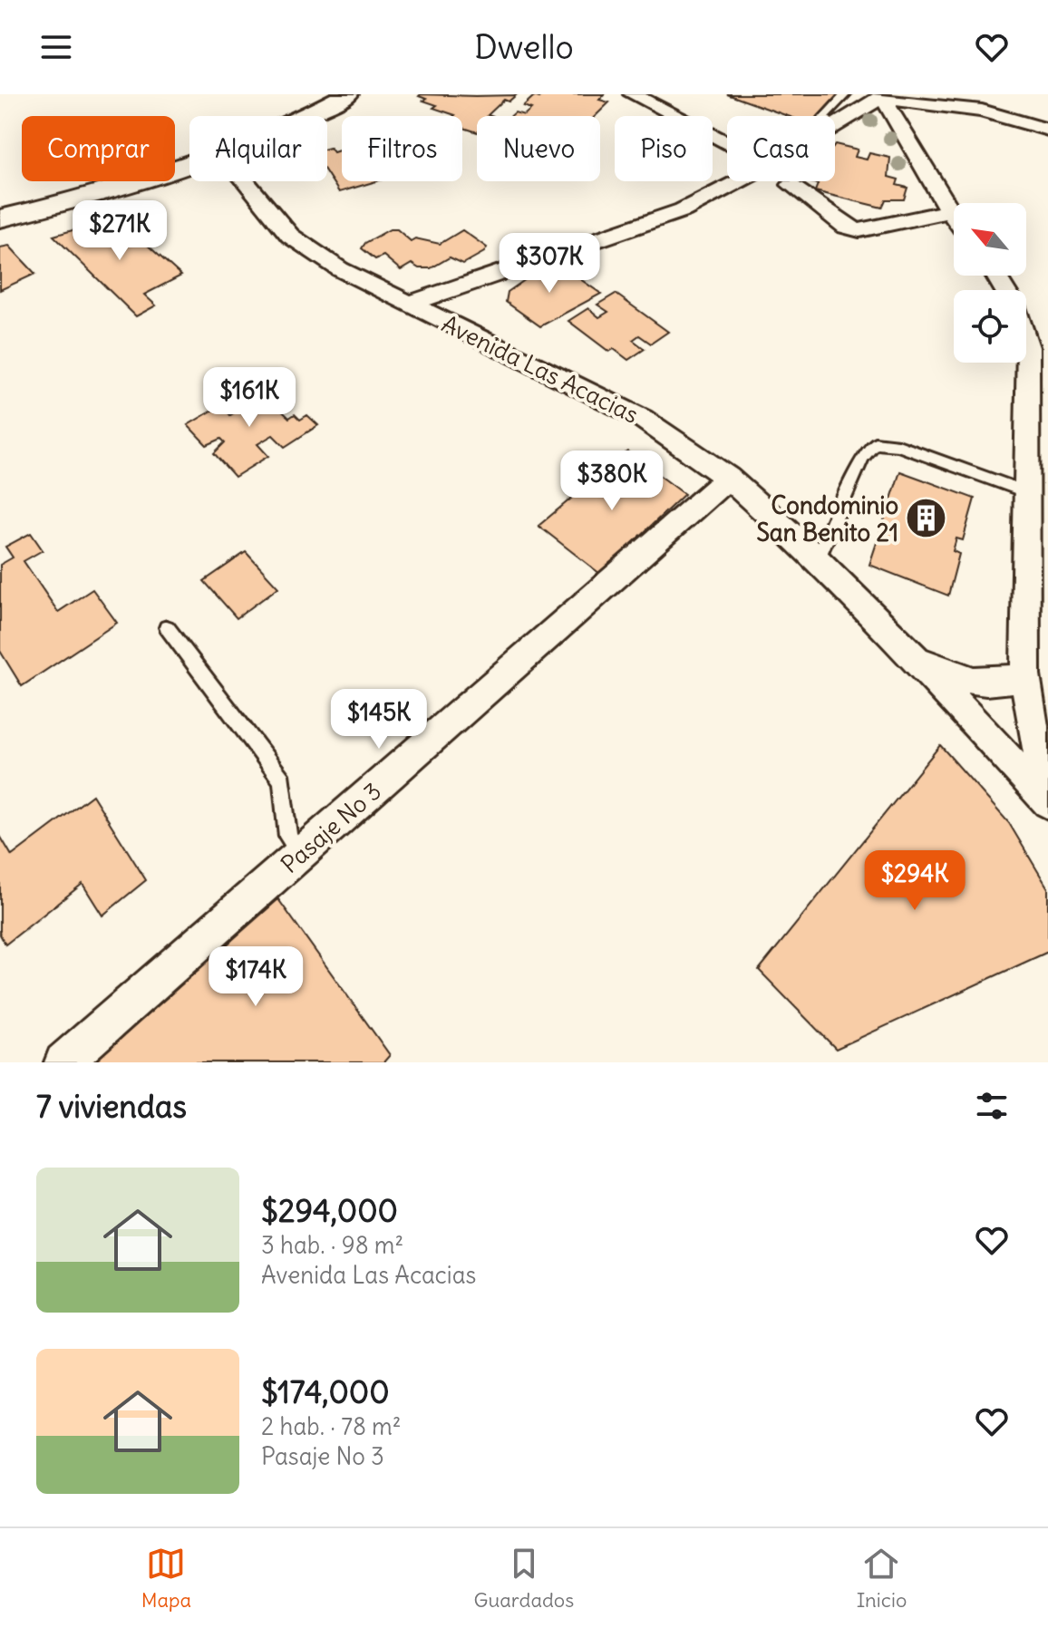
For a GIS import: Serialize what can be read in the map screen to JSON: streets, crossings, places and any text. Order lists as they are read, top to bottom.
{
  "streets": {
    "street": ["Avenida Las Acacias", "Pasaje No 3"]
  },
  "crossings": [
    ["Avenida Las Acacias", "Pasaje No 3"]
  ],
  "places": {
    "building": ["Condominio San Benito 21"]
  },
  "north": "top left",
  "page": {
    "header": "Dwello",
    "chip": [
      "Comprar",
      "Alquilar",
      "Filtros",
      "Nuevo",
      "Piso",
      "Casa"
    ],
    "price": [
      "$271K",
      "$307K",
      "$161K",
      "$380K",
      "$145K",
      "$294K",
      "$174K"
    ],
    "heading": "7 viviendas",
    "list": [
      {
        "name": "$294,000",
        "note": "3 hab. · 98 m² · Avenida Las Acacias"
      },
      {
        "name": "$174,000",
        "note": "2 hab. · 78 m² · Pasaje No 3"
      }
    ],
    "tabs": ["Mapa", "Guardados", "Inicio"]
  }
}
